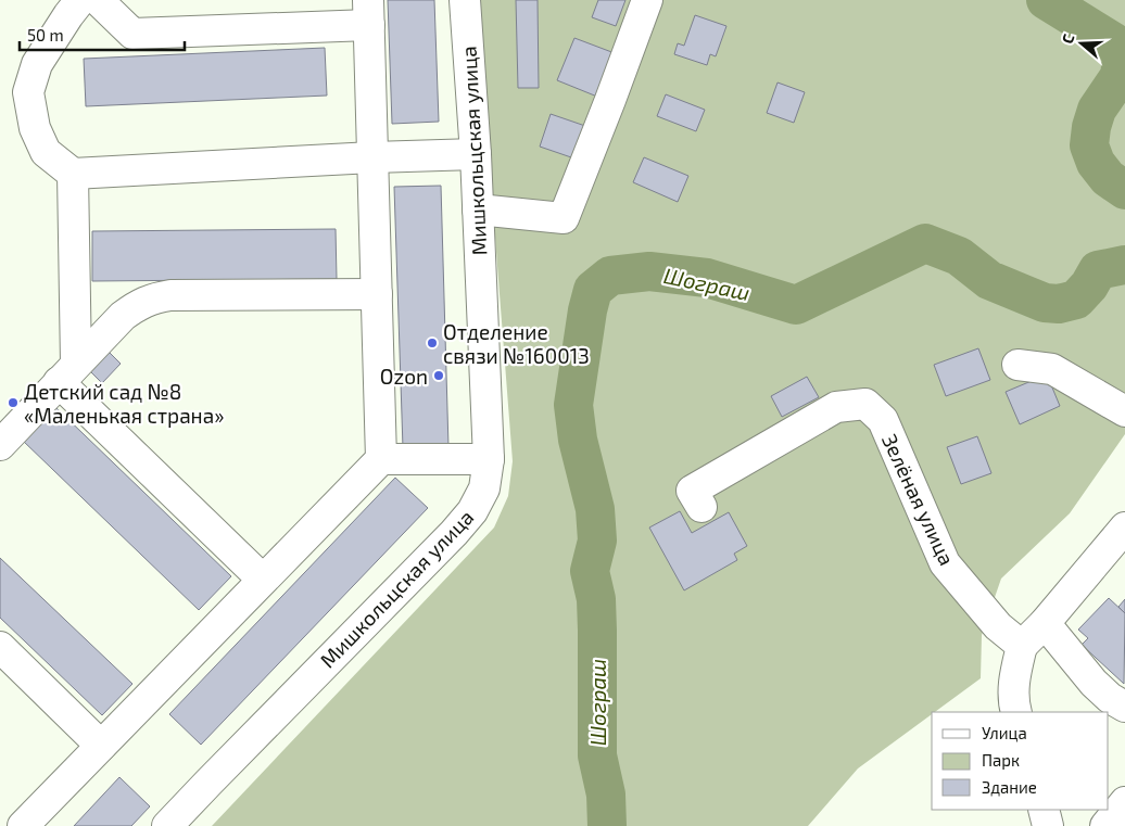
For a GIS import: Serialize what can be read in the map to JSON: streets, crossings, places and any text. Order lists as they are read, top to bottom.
{
  "streets": {
    "street": ["Мишкольцская улица", "Зелёная улица"]
  },
  "water": ["Шограш"],
  "places": ["Отделение связи №160013", "Ozon", "Детский сад №8 «Маленькая страна»"],
  "legend": ["Улица", "Парк", "Здание"],
  "scale_bar": "50 m",
  "north": "left"
}
